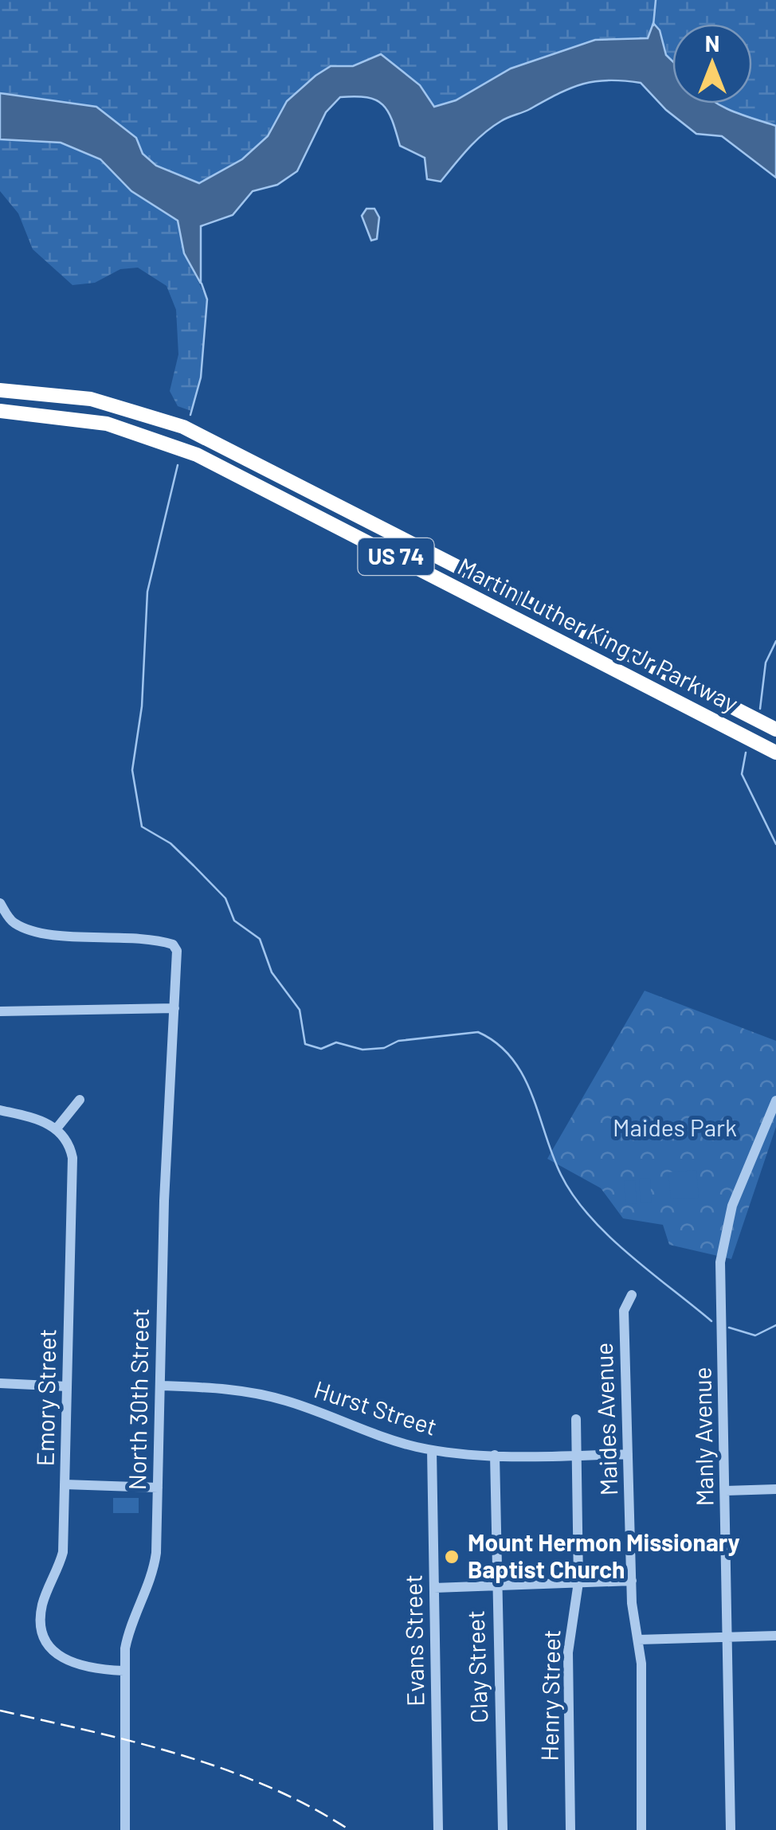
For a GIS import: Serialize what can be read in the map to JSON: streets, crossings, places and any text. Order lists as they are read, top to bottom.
{
  "streets": {
    "highway": ["US 74", "Martin Luther King Jr Parkway"],
    "street": [
      "Emory Street",
      "North 30th Street",
      "Hurst Street",
      "Maides Avenue",
      "Manly Avenue",
      "Evans Street",
      "Clay Street",
      "Henry Street"
    ]
  },
  "crossings": [
    ["Emory Street", "North 30th Street"],
    ["North 30th Street", "Hurst Street"],
    ["Hurst Street", "Maides Avenue"],
    ["Hurst Street", "Evans Street"],
    ["Hurst Street", "Clay Street"],
    ["Hurst Street", "Henry Street"]
  ],
  "parks": ["Maides Park"],
  "places": ["Mount Hermon Missionary Baptist Church"],
  "north": "top"
}
